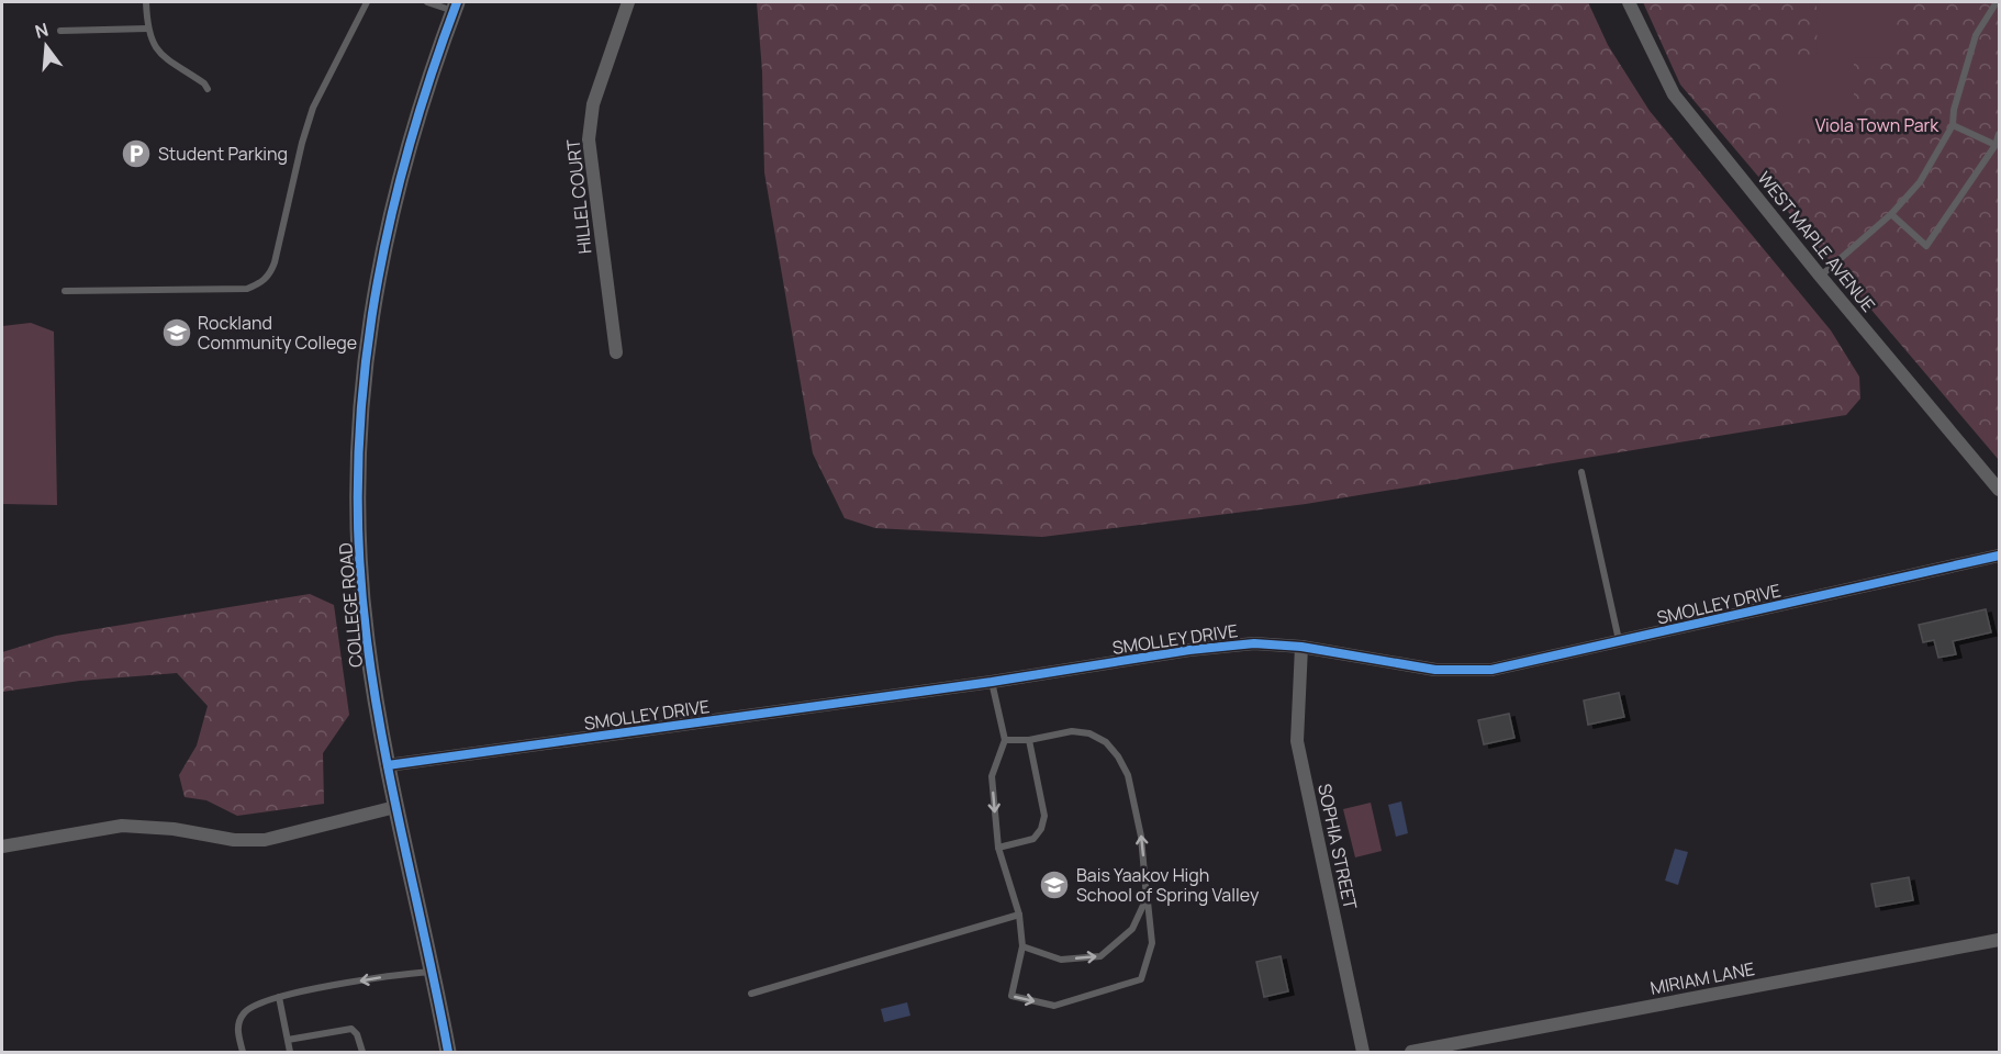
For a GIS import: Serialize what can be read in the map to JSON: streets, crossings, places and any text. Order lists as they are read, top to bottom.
{
  "streets": {
    "street": [
      "HILLEL COURT",
      "WEST MAPLE AVENUE",
      "SMOLLEY DRIVE",
      "COLLEGE ROAD",
      "SOPHIA STREET",
      "MIRIAM LANE"
    ]
  },
  "crossings": [
    ["SMOLLEY DRIVE", "COLLEGE ROAD"],
    ["SMOLLEY DRIVE", "SOPHIA STREET"]
  ],
  "parks": ["Viola Town Park"],
  "places": {
    "parking": ["Student Parking"],
    "school or university": ["Rockland Community College", "Bais Yaakov High School of Spring Valley"]
  },
  "north": "top"
}
